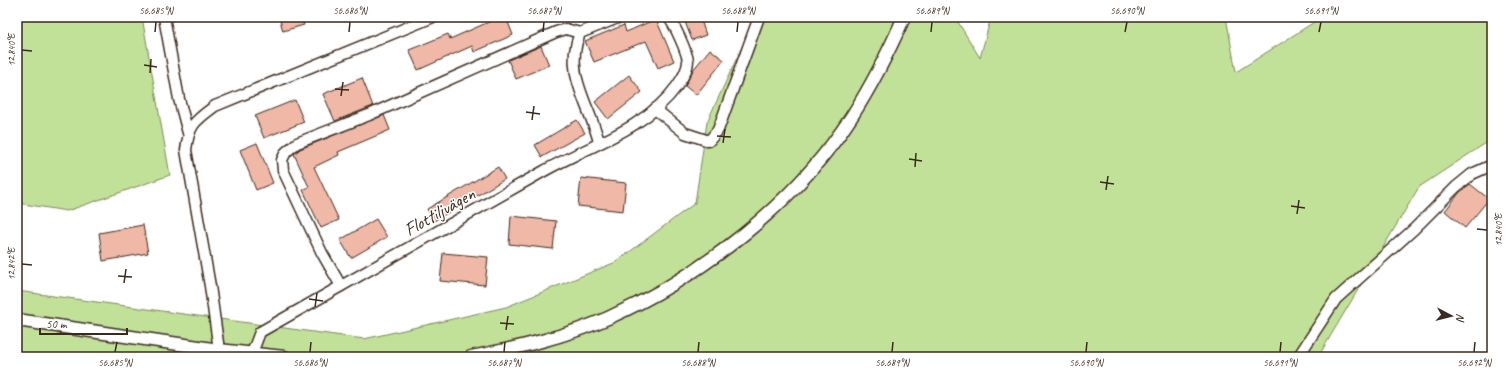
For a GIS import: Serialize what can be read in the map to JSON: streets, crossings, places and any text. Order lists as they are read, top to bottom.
{
  "streets": {
    "street": ["Flottiljvägen"]
  },
  "scale_bar": "50 m",
  "north": "right",
  "coordinates": [
    "56.685°N",
    "56.686°N",
    "56.687°N",
    "56.688°N",
    "56.689°N",
    "56.690°N",
    "56.691°N",
    "12.840°E",
    "12.842°E",
    "56.692°N"
  ]
}
